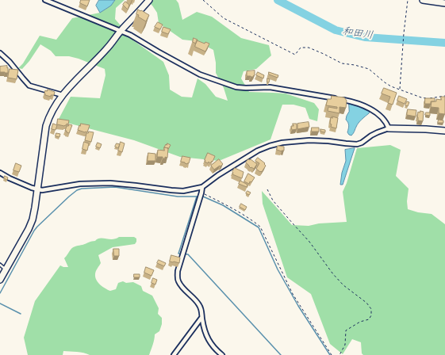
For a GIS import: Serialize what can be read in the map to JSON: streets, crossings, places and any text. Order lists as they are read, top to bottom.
{
  "water": ["和田川"]
}
